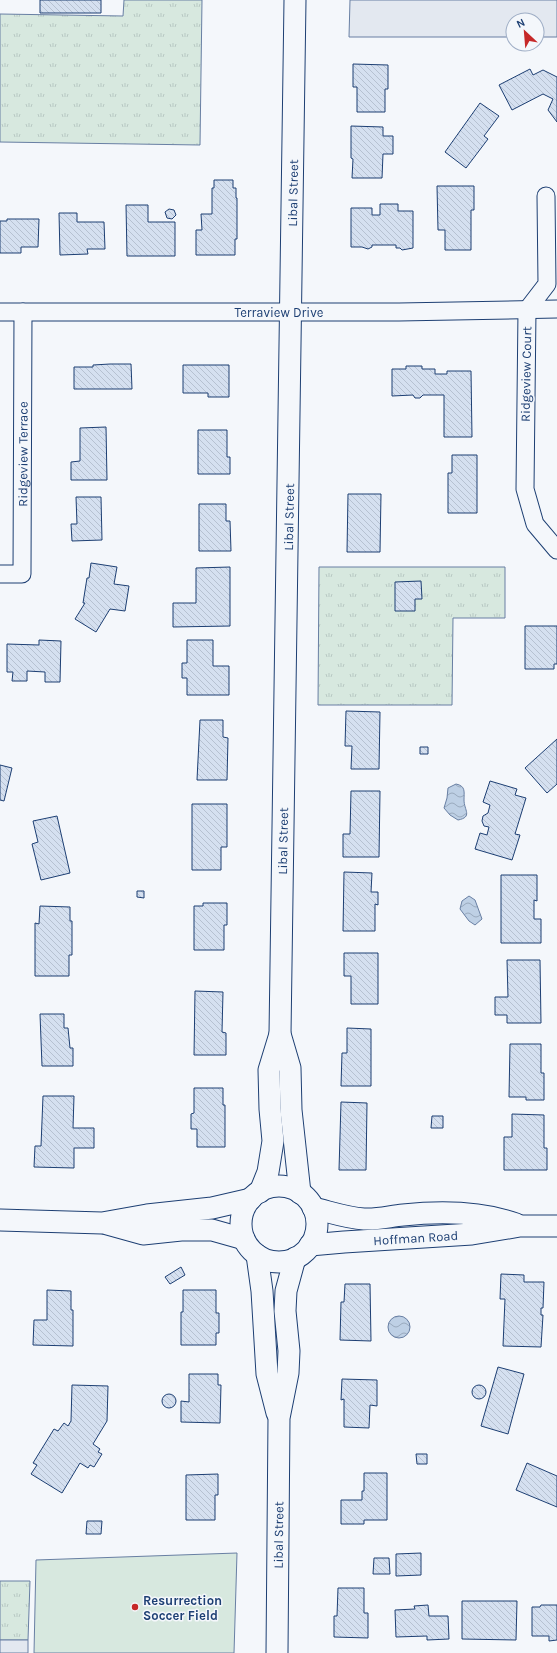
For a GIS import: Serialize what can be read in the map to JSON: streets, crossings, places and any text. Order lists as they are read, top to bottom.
{
  "streets": {
    "street": [
      "Libal Street",
      "Terraview Drive",
      "Ridgeview Court",
      "Ridgeview Terrace",
      "Hoffman Road"
    ]
  },
  "crossings": [
    ["Libal Street", "Terraview Drive"],
    ["Libal Street", "Hoffman Road"],
    ["Terraview Drive", "Ridgeview Court"],
    ["Terraview Drive", "Ridgeview Terrace"]
  ],
  "places": ["Resurrection Soccer Field"],
  "north": "top left"
}
